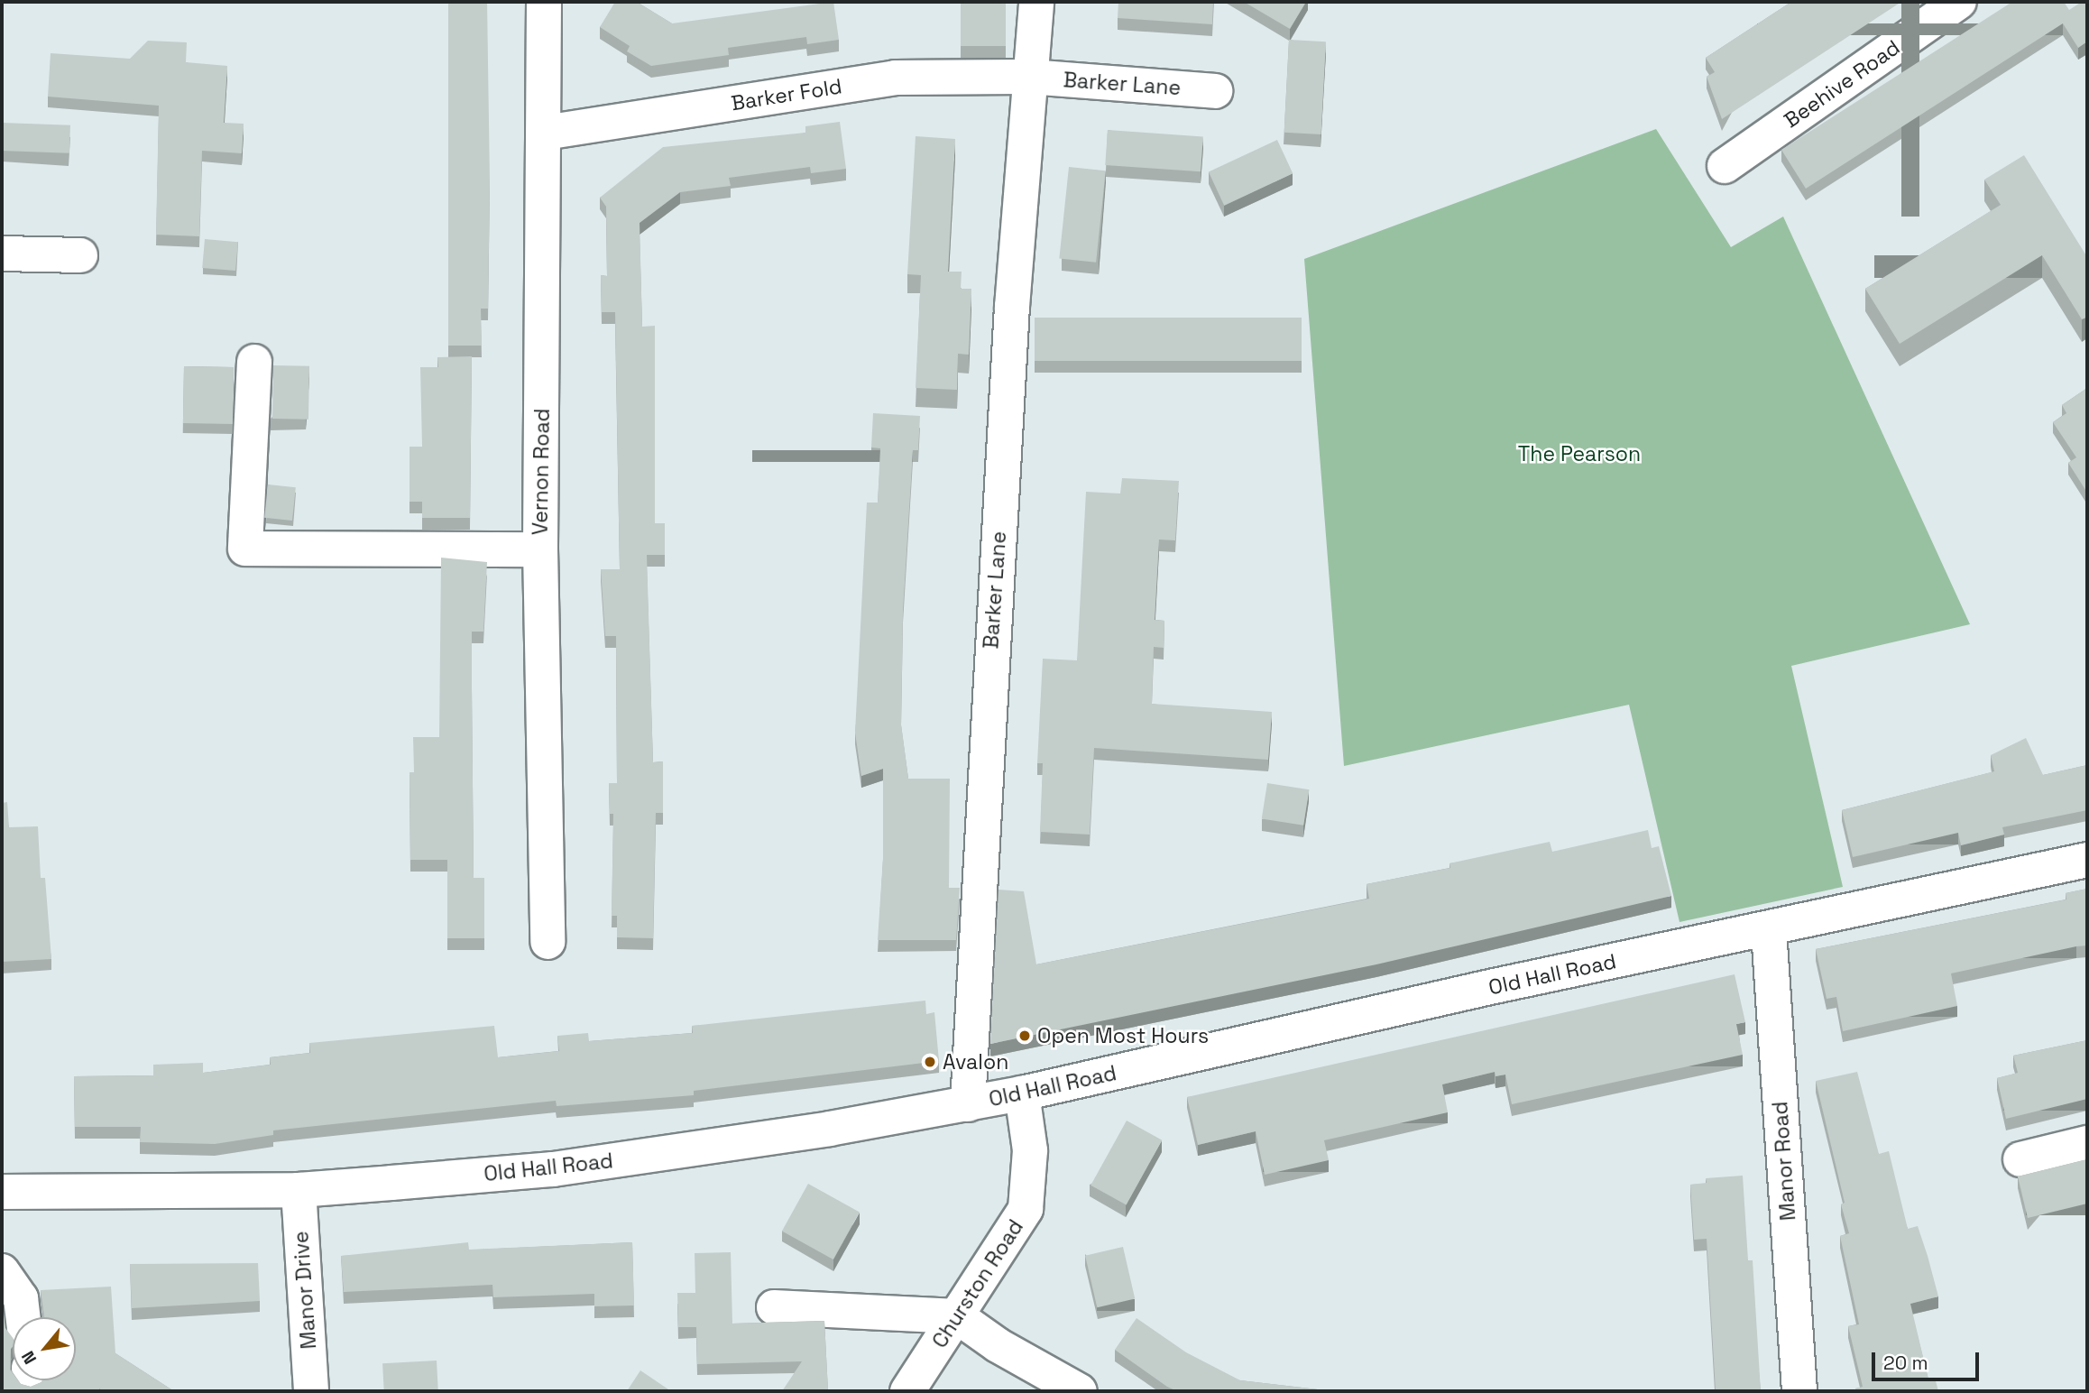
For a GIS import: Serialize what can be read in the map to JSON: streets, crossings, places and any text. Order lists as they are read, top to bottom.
{
  "streets": {
    "street": [
      "Barker Lane",
      "Beehive Road",
      "Barker Fold",
      "Vernon Road",
      "Old Hall Road",
      "Manor Road",
      "Churston Road",
      "Manor Drive"
    ]
  },
  "crossings": [
    ["Barker Lane", "Barker Fold"],
    ["Barker Lane", "Old Hall Road"],
    ["Barker Fold", "Vernon Road"],
    ["Old Hall Road", "Manor Road"],
    ["Old Hall Road", "Churston Road"],
    ["Old Hall Road", "Manor Drive"]
  ],
  "parks": ["The Pearson"],
  "places": ["Open Most Hours", "Avalon"],
  "scale_bar": "20 m",
  "north": "bottom left"
}
